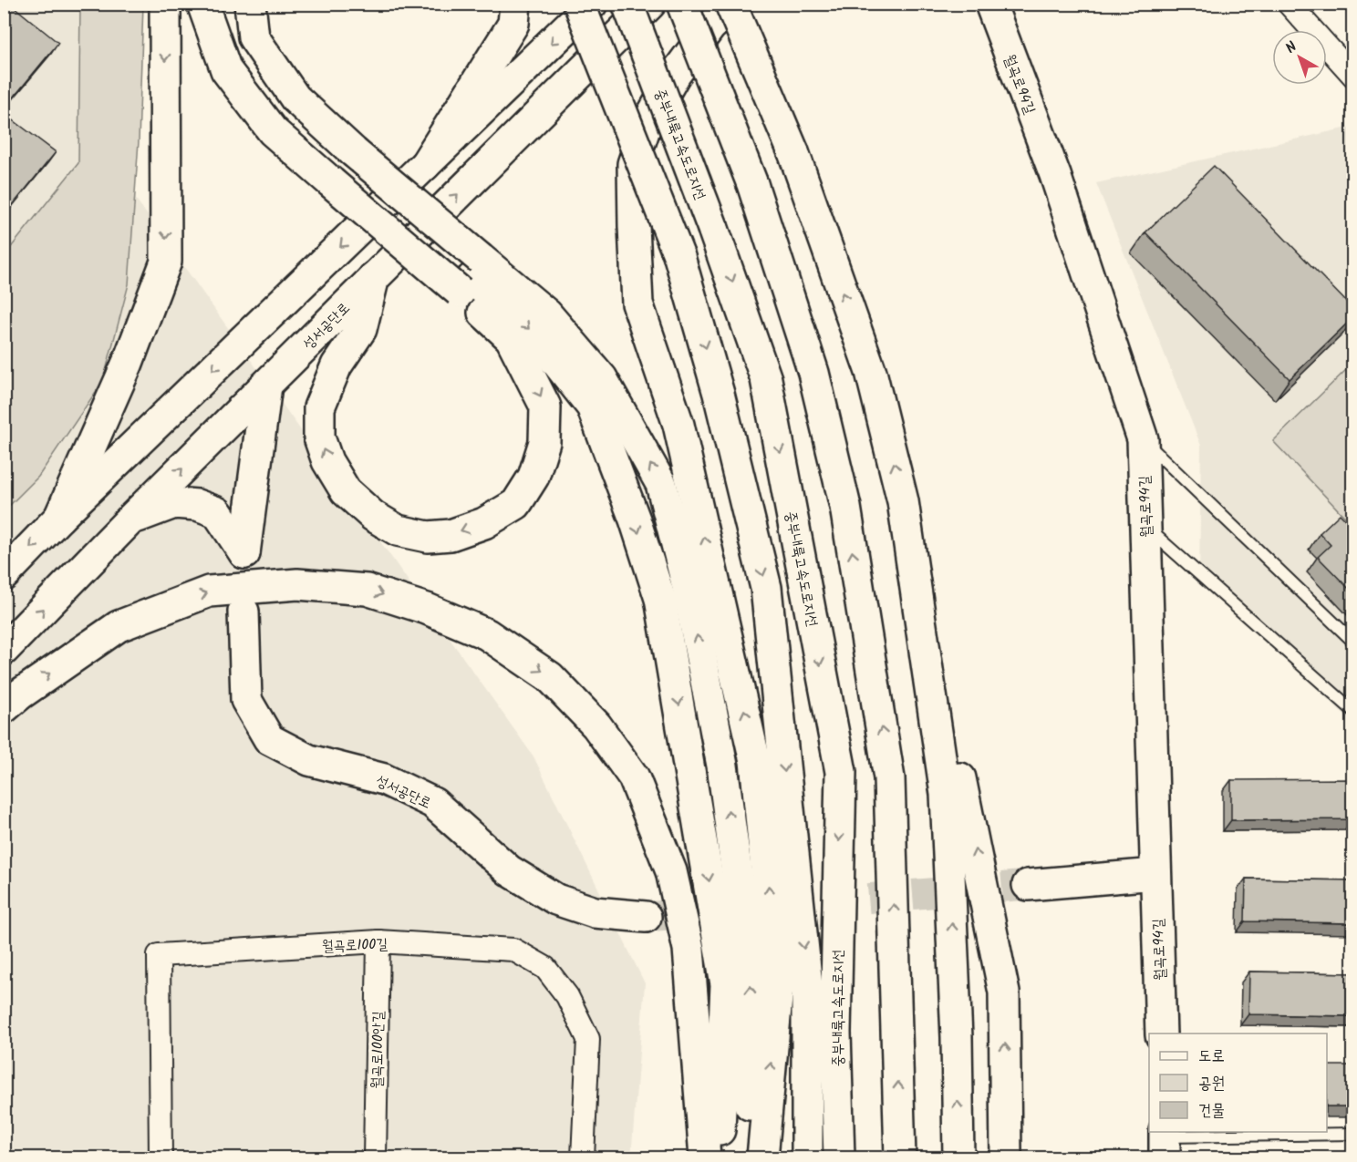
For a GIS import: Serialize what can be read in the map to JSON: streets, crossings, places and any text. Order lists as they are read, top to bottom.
{
  "streets": {
    "main road": ["월곡로94길", "중부내륙고속도로지선", "성서공단로"],
    "street": ["월곡로100길", "월곡로100안길"]
  },
  "crossings": [
    ["월곡로100길", "월곡로100안길"]
  ],
  "legend": ["도로", "공원", "건물"],
  "north": "top left"
}
